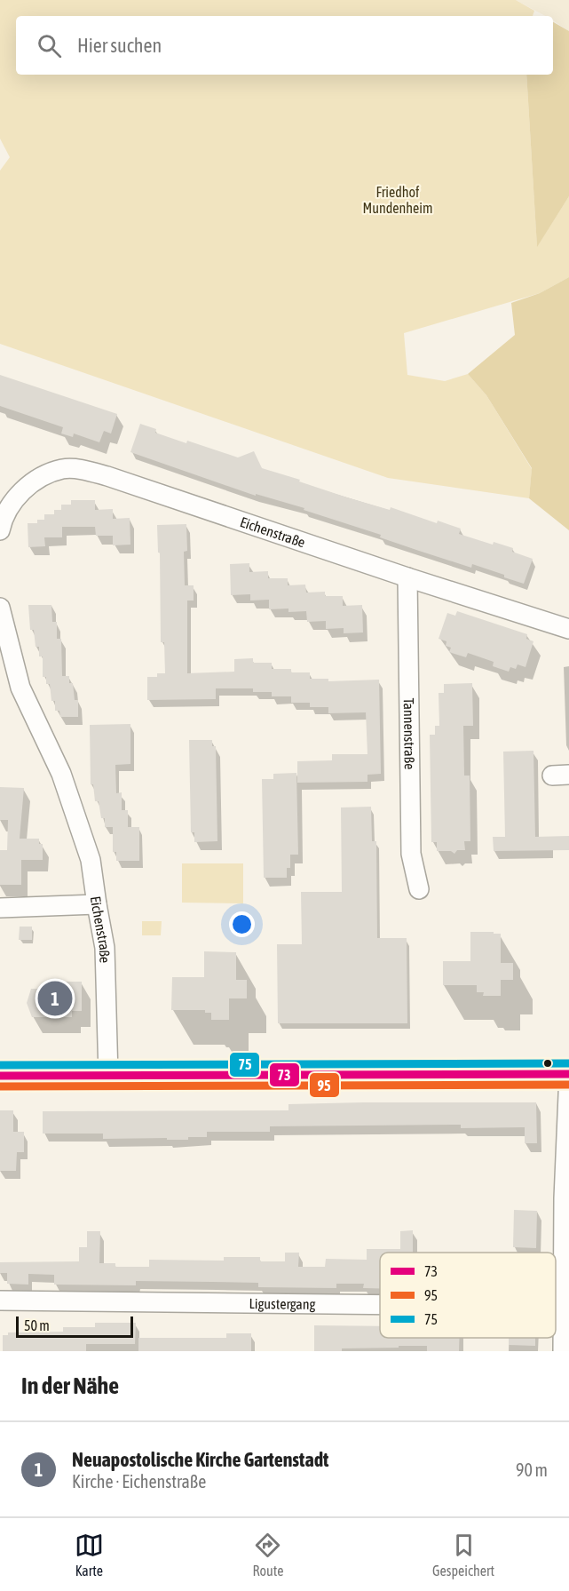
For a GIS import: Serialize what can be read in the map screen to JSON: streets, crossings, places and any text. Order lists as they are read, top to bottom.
{
  "streets": {
    "street": ["Eichenstraße", "Tannenstraße", "Ligustergang"]
  },
  "crossings": [
    ["Eichenstraße", "Tannenstraße"]
  ],
  "parks": ["Friedhof Mundenheim"],
  "lines": ["transit line 75", "transit line 73", "transit line 95"],
  "legend": ["73", "95", "75"],
  "scale_bar": "50 m",
  "page": {
    "search": "Hier suchen",
    "pins": "1",
    "scale": "50 m",
    "heading": "In der Nähe",
    "list": [
      {
        "mark": "1",
        "name": "Neuapostolische Kirche Gartenstadt",
        "note": "Kirche · Eichenstraße",
        "value": "90 m"
      }
    ],
    "nav": ["Karte", "Route", "Gespeichert"]
  }
}
